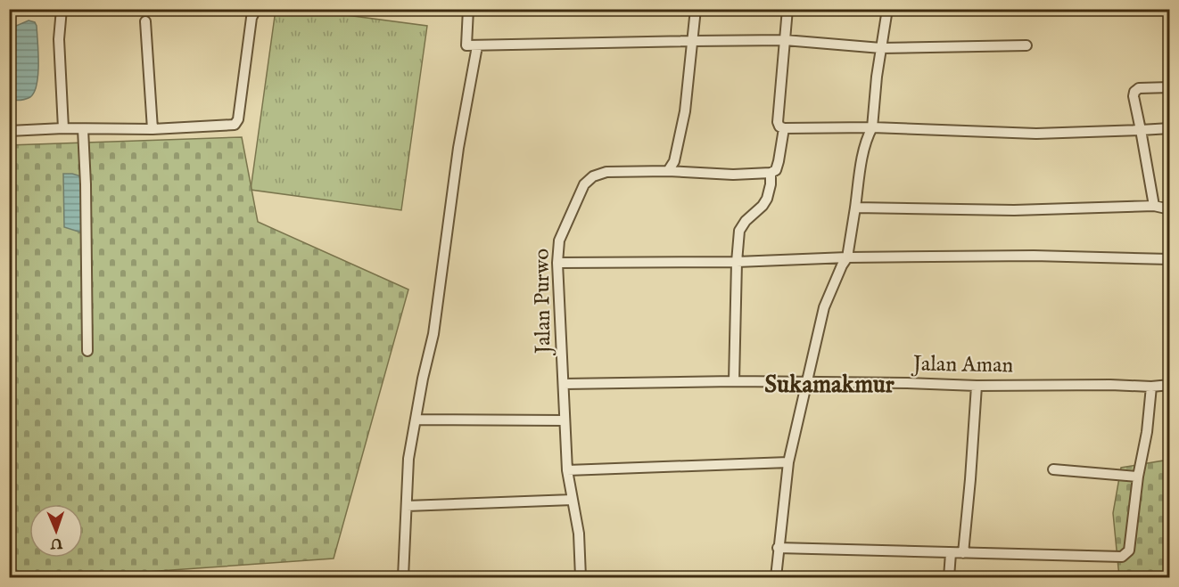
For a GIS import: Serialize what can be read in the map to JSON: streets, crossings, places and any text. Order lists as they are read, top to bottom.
{
  "streets": {
    "street": ["Jalan Purwo", "Jalan Aman"]
  },
  "crossings": [
    ["Jalan Purwo", "Jalan Aman"]
  ],
  "districts": ["Sukamakmur"],
  "north": "bottom"
}
